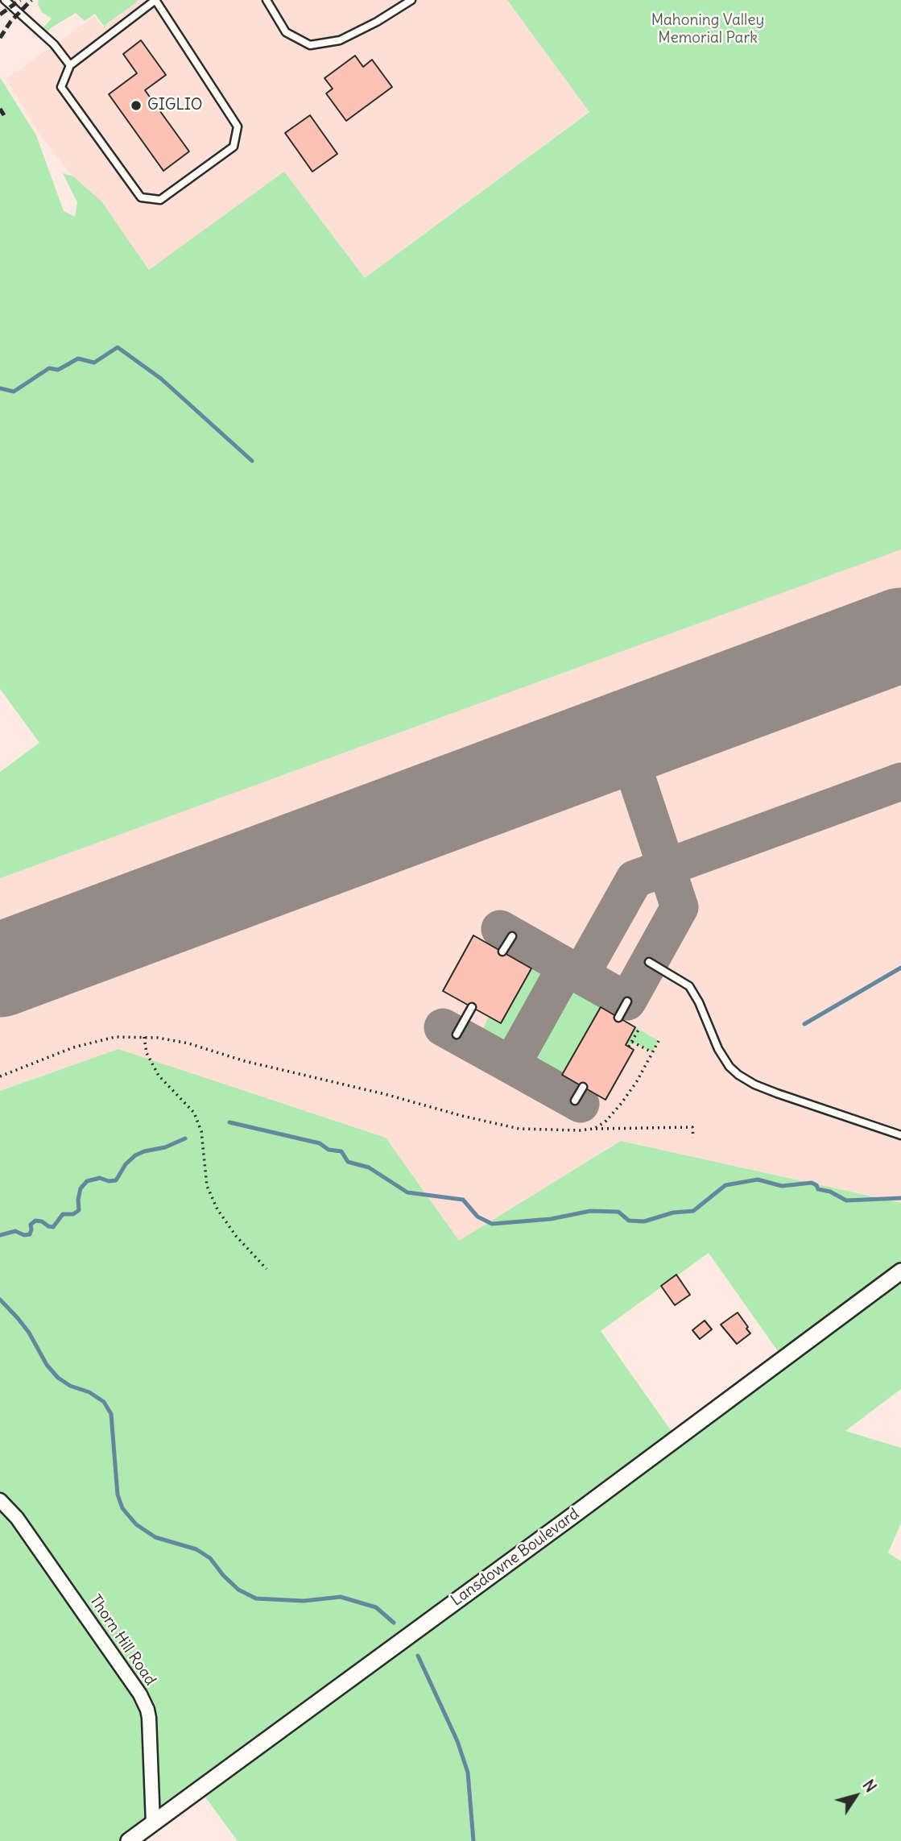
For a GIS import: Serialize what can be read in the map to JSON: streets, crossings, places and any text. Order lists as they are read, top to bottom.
{
  "streets": {
    "street": ["Lansdowne Boulevard", "Thorn Hill Road"]
  },
  "crossings": [
    ["Lansdowne Boulevard", "Thorn Hill Road"]
  ],
  "parks": ["Mahoning Valley Memorial Park"],
  "places": ["GIGLIO"],
  "north": "top right"
}
